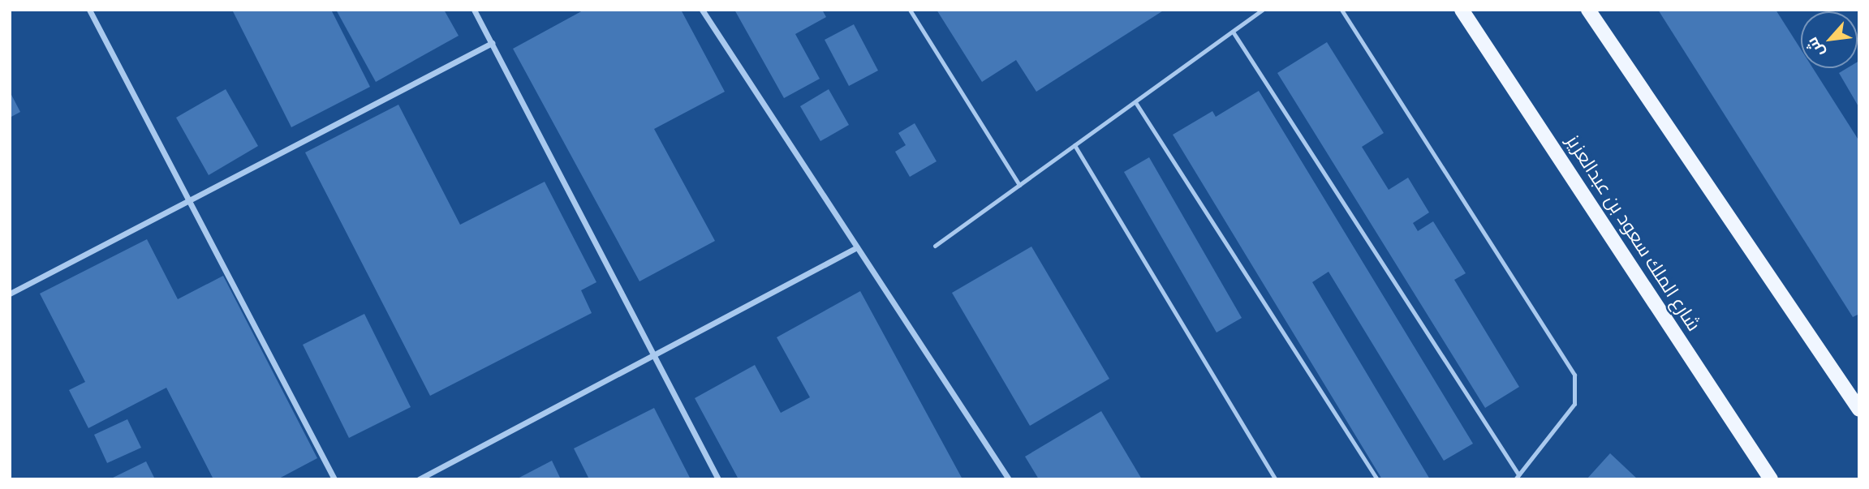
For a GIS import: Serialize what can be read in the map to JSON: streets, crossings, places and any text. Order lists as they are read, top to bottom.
{
  "streets": {
    "main road": ["شارع الملك سعود بن عبدالعزيز"]
  },
  "north": "bottom left"
}
